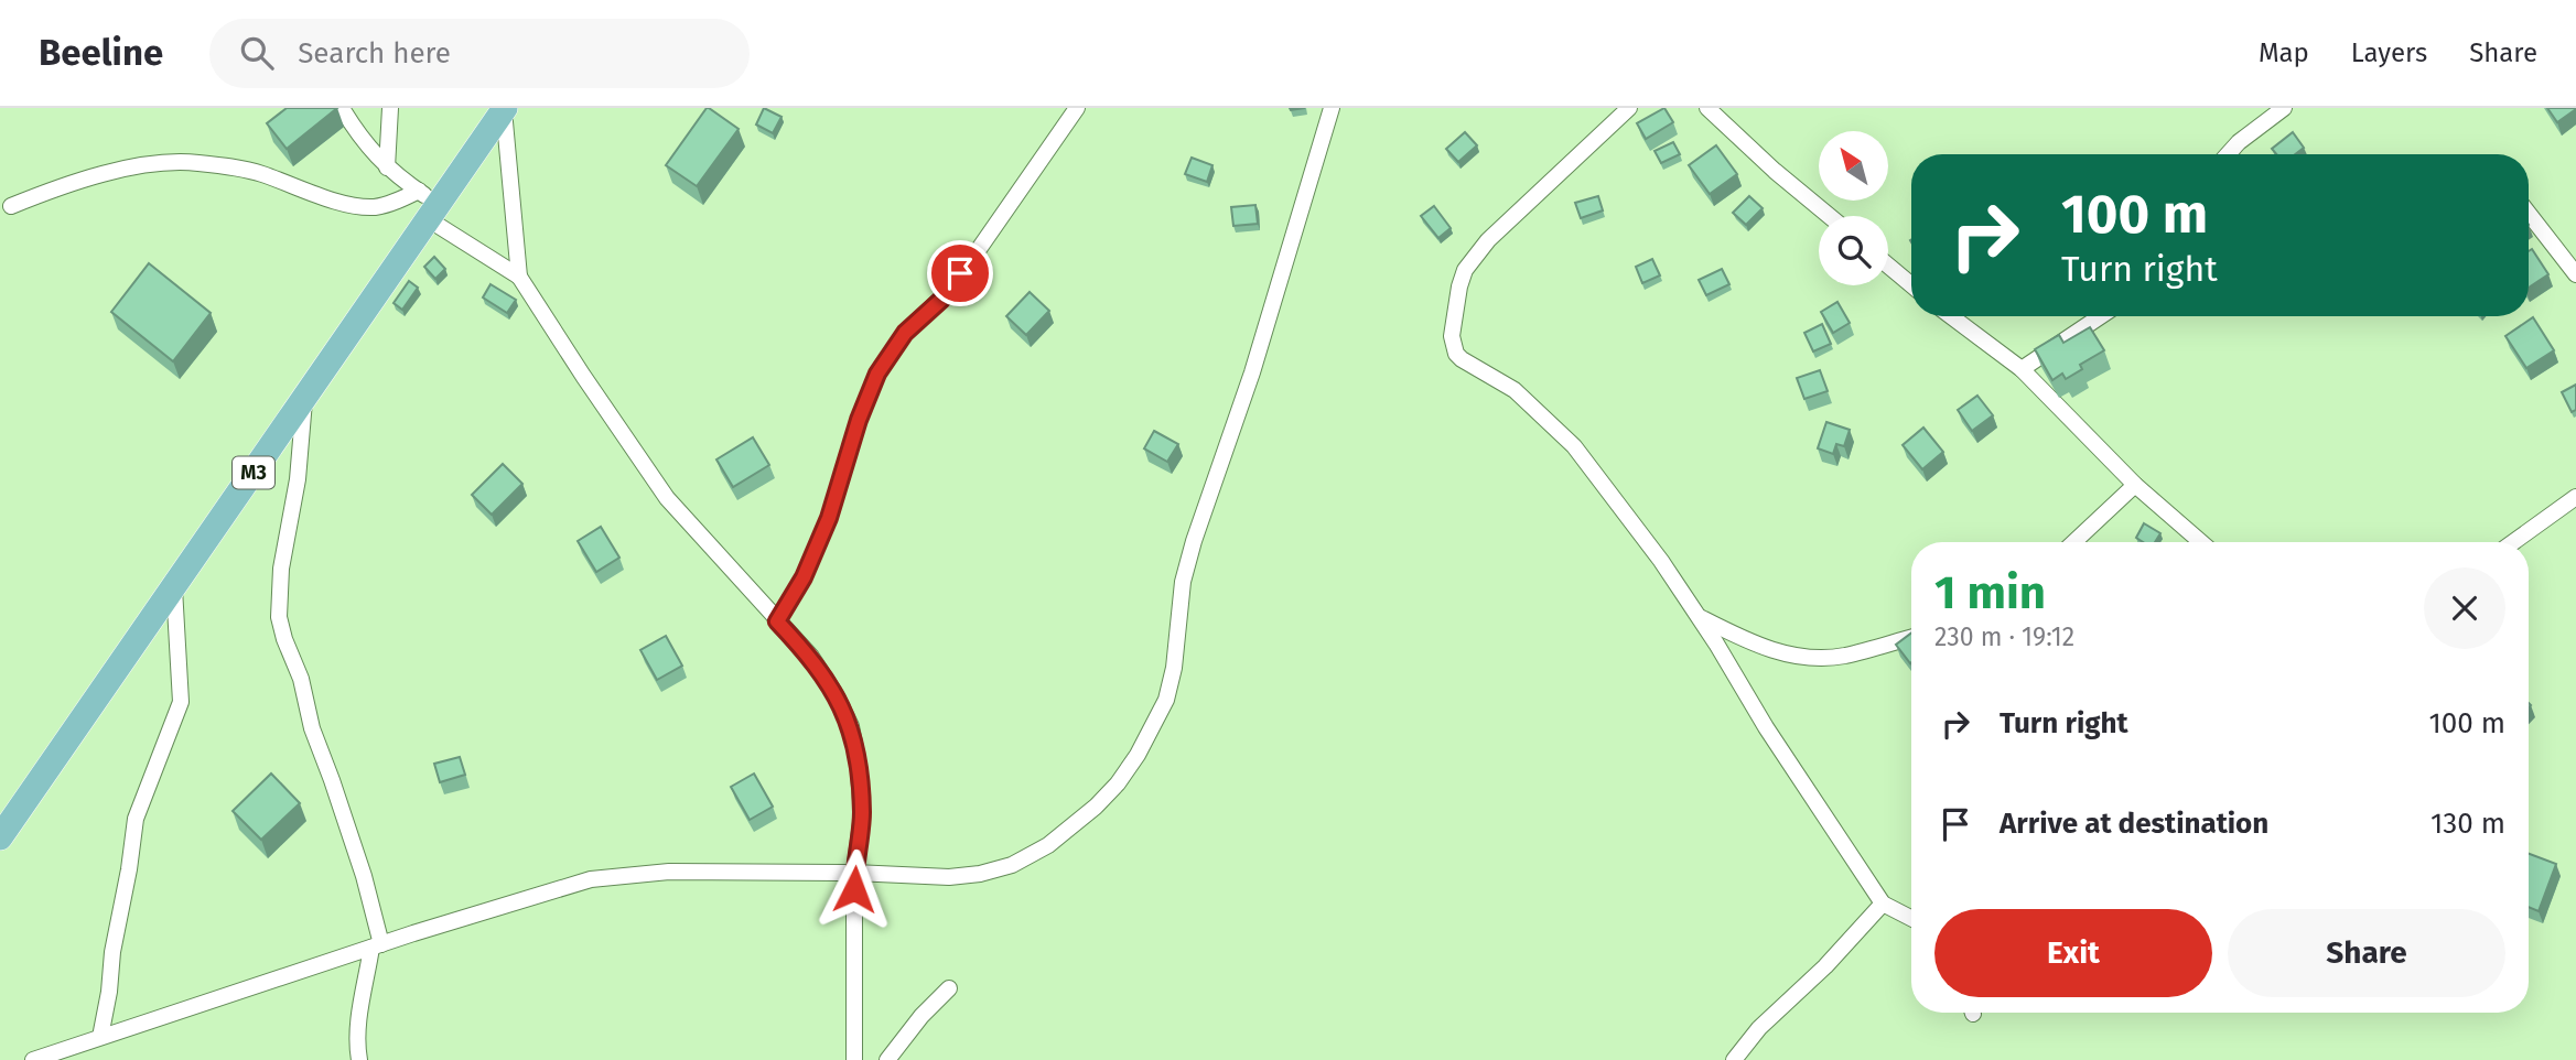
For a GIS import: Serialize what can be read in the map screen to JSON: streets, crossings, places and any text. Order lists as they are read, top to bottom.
{
  "streets": {
    "main road": ["M3"]
  },
  "north": "top left",
  "page": {
    "header": "Beeline",
    "search": "Search here",
    "nav": ["Map", "Layers", "Share"],
    "turn": ["100 m", "Turn right"],
    "heading": ["1 min", "230 m · 19:12"],
    "list": [
      {
        "name": "Turn right",
        "value": "100 m"
      },
      {
        "name": "Arrive at destination",
        "value": "130 m"
      }
    ],
    "buttons": ["Exit", "Share"]
  }
}
